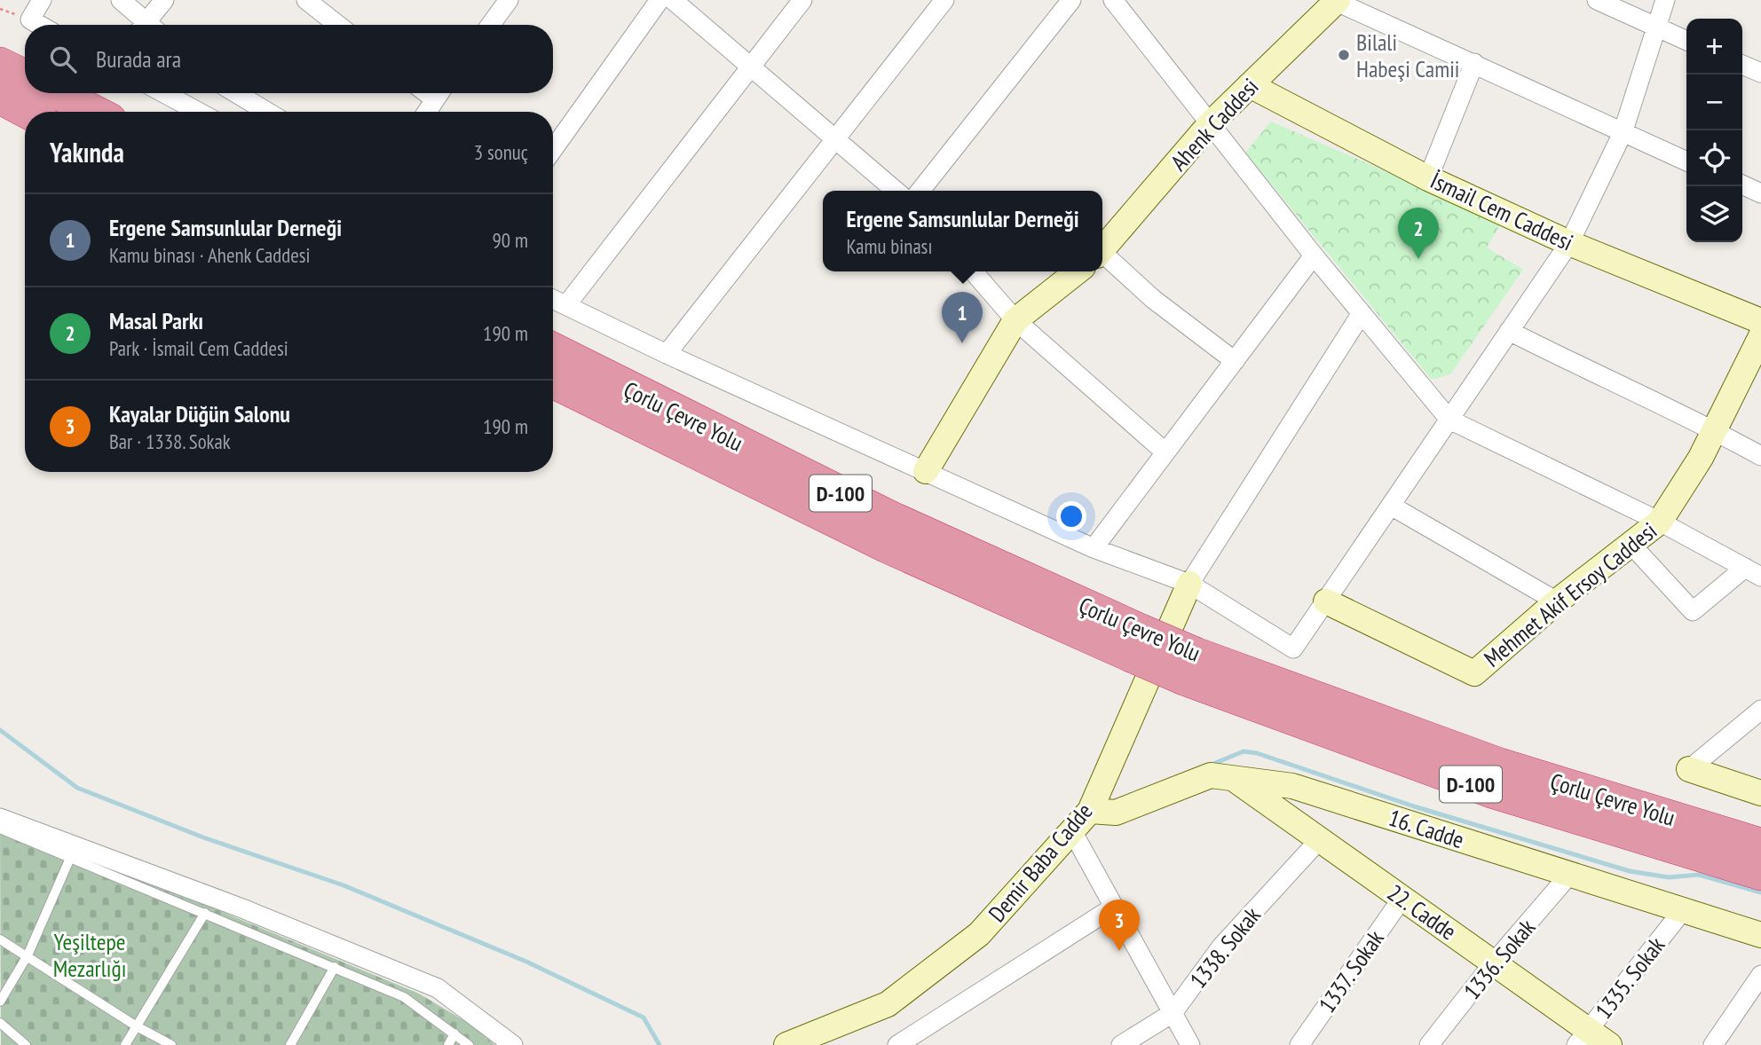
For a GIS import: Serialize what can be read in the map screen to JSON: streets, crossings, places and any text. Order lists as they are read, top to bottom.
{
  "streets": {
    "highway": ["Çorlu Çevre Yolu", "D-100"],
    "street": [
      "Ahenk Caddesi",
      "İsmail Cem Caddesi",
      "Mehmet Akif Ersoy Caddesi",
      "16. Cadde",
      "Demir Baba Cadde",
      "22. Cadde",
      "1338. Sokak",
      "1336. Sokak",
      "1337. Sokak",
      "1335. Sokak"
    ]
  },
  "crossings": [
    ["Ahenk Caddesi", "İsmail Cem Caddesi"],
    ["16. Cadde", "Demir Baba Cadde"],
    ["16. Cadde", "22. Cadde"],
    ["16. Cadde", "1336. Sokak"],
    ["16. Cadde", "1335. Sokak"],
    ["22. Cadde", "1338. Sokak"],
    ["22. Cadde", "1336. Sokak"],
    ["22. Cadde", "1337. Sokak"],
    ["22. Cadde", "1335. Sokak"]
  ],
  "parks": ["Yeşiltepe Mezarlığı"],
  "places": ["Bilali Habeşi Camii"],
  "page": {
    "map_buttons": ["+", "−"],
    "search": "Burada ara",
    "heading": ["Yakında", "3 sonuç"],
    "popup": ["Ergene Samsunlular Derneği", "Kamu binası"],
    "list": [
      {
        "mark": "1",
        "name": "Ergene Samsunlular Derneği",
        "note": "Kamu binası · Ahenk Caddesi",
        "value": "90 m"
      },
      {
        "mark": "2",
        "name": "Masal Parkı",
        "note": "Park · İsmail Cem Caddesi",
        "value": "190 m"
      },
      {
        "mark": "3",
        "name": "Kayalar Düğün Salonu",
        "note": "Bar · 1338. Sokak",
        "value": "190 m"
      }
    ],
    "pins": ["2", "1", "3"]
  }
}
